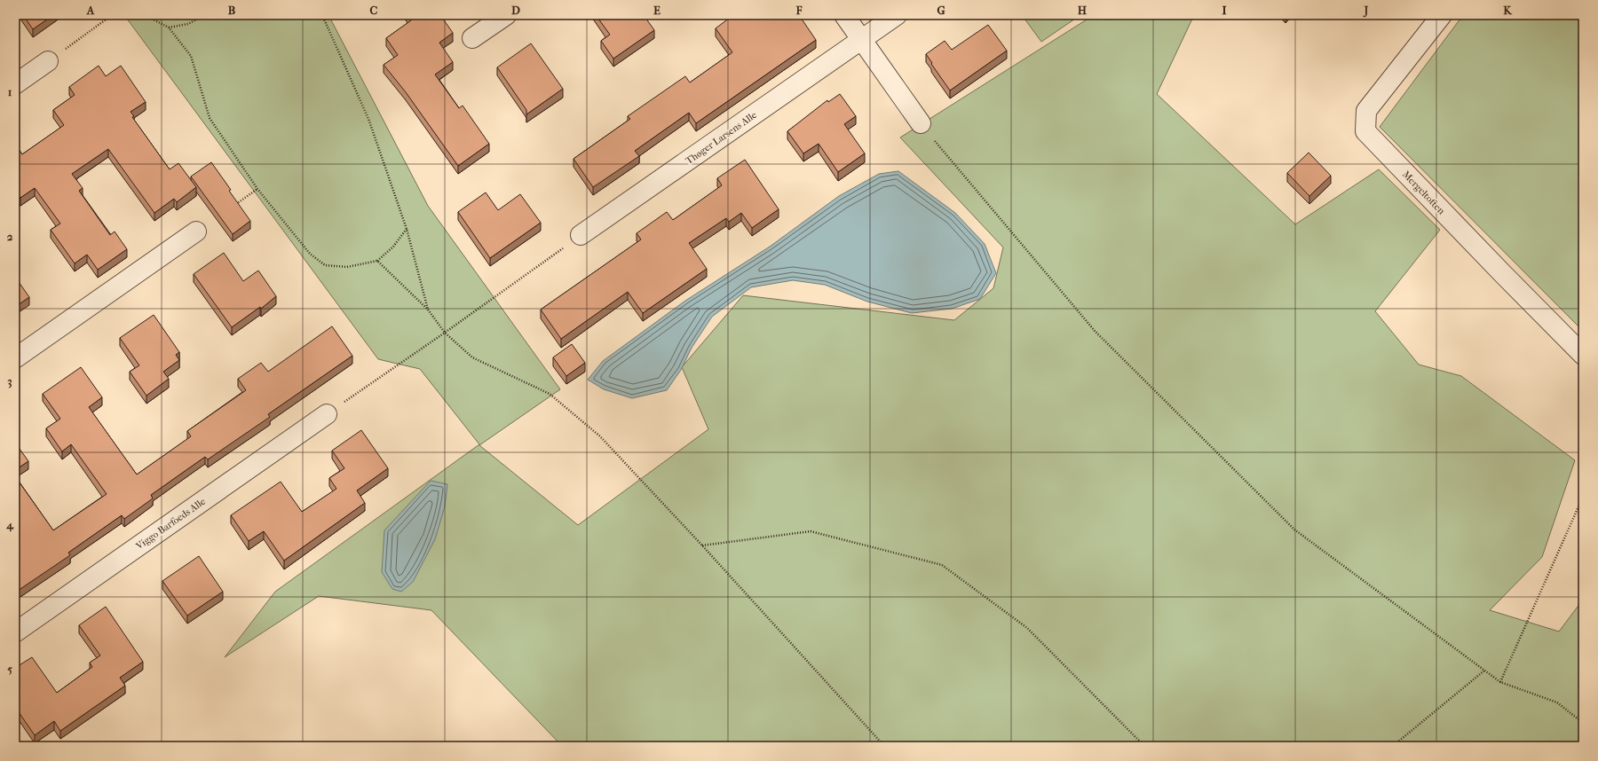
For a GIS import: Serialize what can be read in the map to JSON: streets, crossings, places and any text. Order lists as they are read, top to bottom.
{
  "streets": {
    "street": ["Thøger Larsens Alle", "Mergeltoften", "Viggo Barfoeds Alle"]
  },
  "grid": {
    "columns": [
      "A",
      "B",
      "C",
      "D",
      "E",
      "F",
      "G",
      "H",
      "I",
      "J",
      "K"
    ],
    "rows": [
      "1",
      "2",
      "3",
      "4",
      "5"
    ]
  }
}
